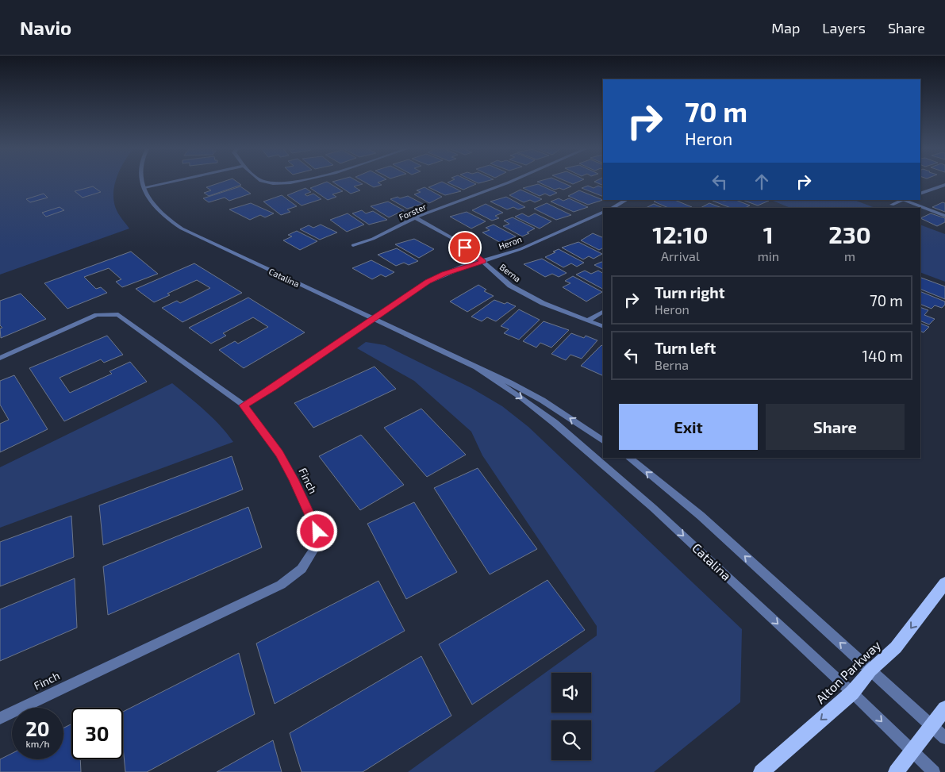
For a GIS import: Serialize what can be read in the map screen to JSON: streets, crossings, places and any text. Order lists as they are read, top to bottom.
{
  "streets": {
    "main road": ["Alton Parkway"],
    "street": [
      "Forster",
      "Heron",
      "Berna",
      "Catalina",
      "Finch"
    ]
  },
  "crossings": [
    ["Forster", "Berna"],
    ["Heron", "Berna"],
    ["Heron", "Catalina"],
    ["Heron", "Finch"],
    ["Catalina", "Alton Parkway"]
  ],
  "one_way": ["Alton Parkway"],
  "page": {
    "header": "Navio",
    "nav": ["Map", "Layers", "Share"],
    "turn": ["70 m", "Heron"],
    "eta": [
      "12:10",
      "Arrival",
      "1",
      "min",
      "230",
      "m"
    ],
    "list": [
      {
        "name": "Turn right",
        "note": "Heron",
        "value": "70 m"
      },
      {
        "name": "Turn left",
        "note": "Berna",
        "value": "140 m"
      }
    ],
    "buttons": ["Exit", "Share"],
    "speed": "20 km/h",
    "limit": "30"
  }
}
